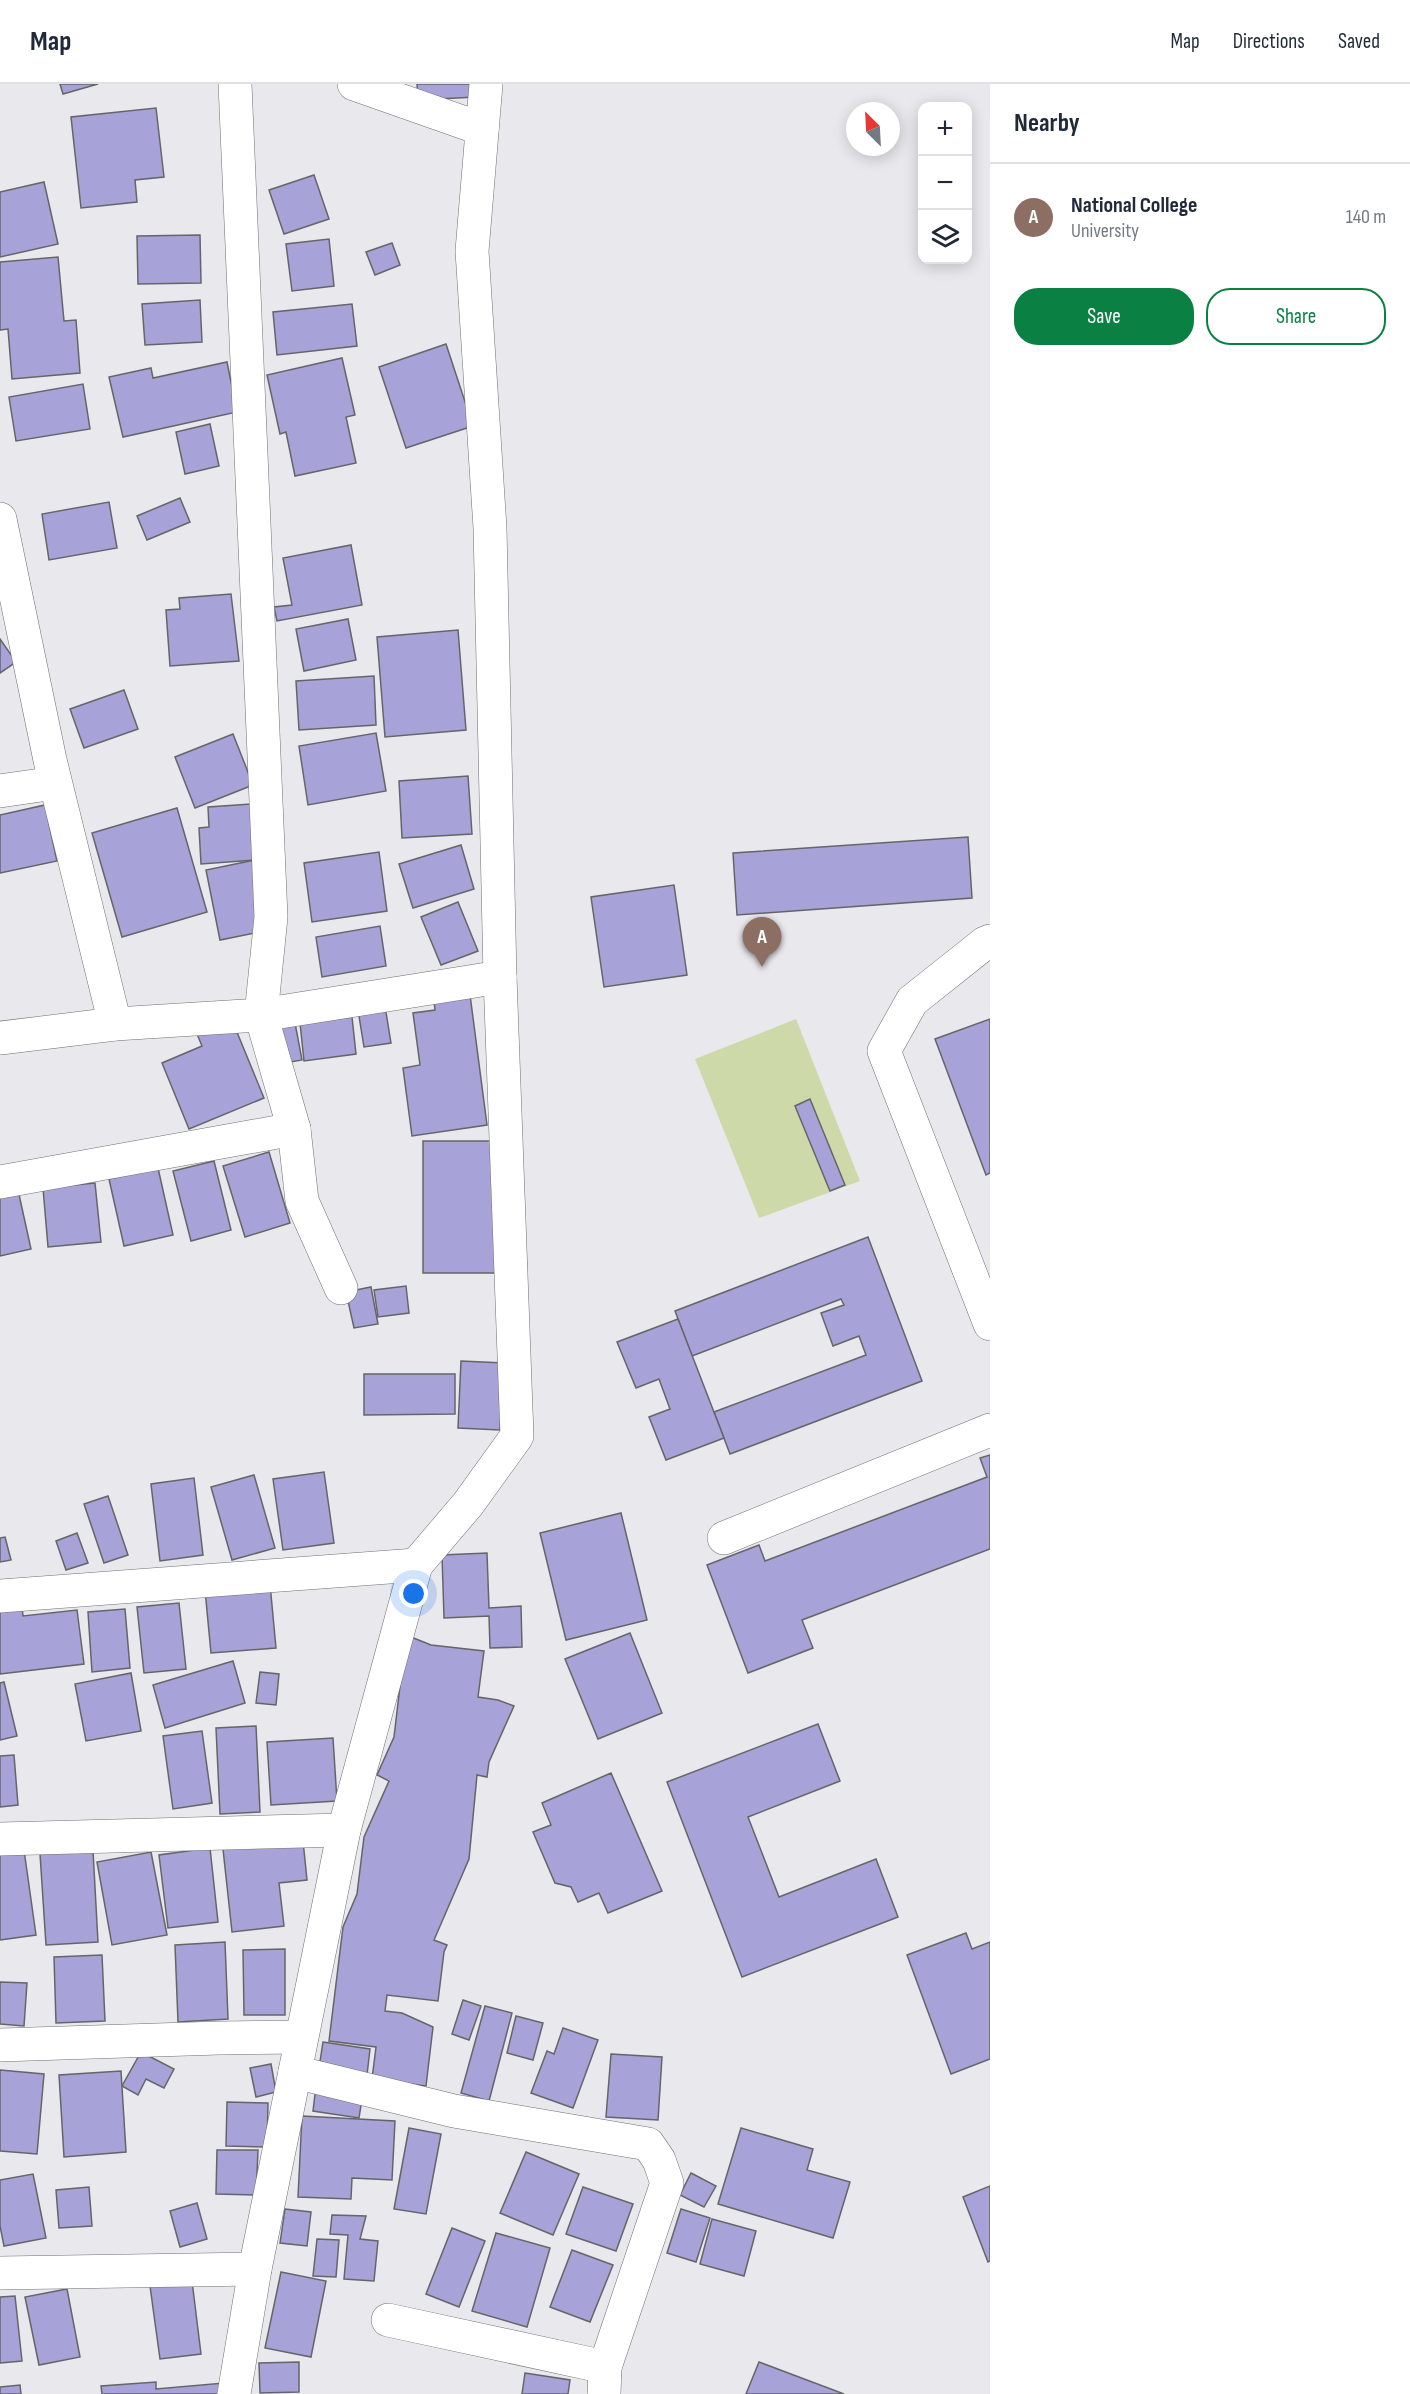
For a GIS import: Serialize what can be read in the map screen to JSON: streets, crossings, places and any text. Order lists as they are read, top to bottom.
{
  "north": "top left",
  "page": {
    "header": "Map",
    "nav": ["Map", "Directions", "Saved"],
    "heading": "Nearby",
    "map_buttons": ["+", "−"],
    "list": [
      {
        "mark": "A",
        "name": "National College",
        "note": "University",
        "value": "140 m"
      }
    ],
    "buttons": ["Save", "Share"],
    "pins": "A"
  }
}
